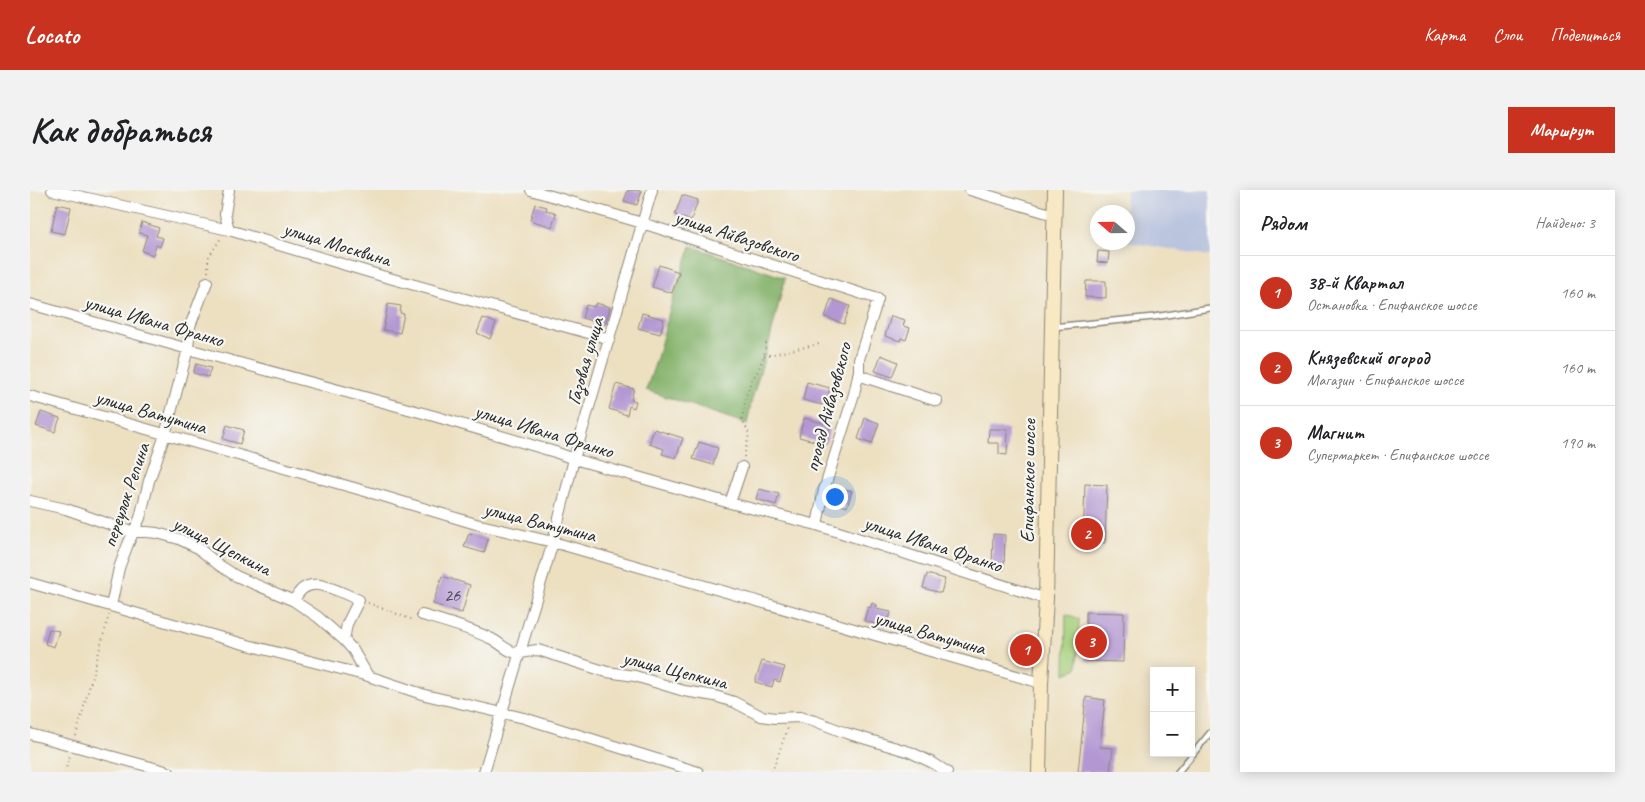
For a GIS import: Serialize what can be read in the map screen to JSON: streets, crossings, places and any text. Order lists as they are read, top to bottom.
{
  "streets": {
    "main road": ["Епифанское шоссе"],
    "street": [
      "улица Айвазовского",
      "улица Москвина",
      "улица Ивана Франко",
      "Газовая улица",
      "проезд Айвазовского",
      "улица Ватутина",
      "переулок Репина",
      "улица Щепкина"
    ]
  },
  "crossings": [
    ["улица Айвазовского", "Газовая улица"],
    ["улица Айвазовского", "проезд Айвазовского"],
    ["улица Москвина", "Газовая улица"],
    ["улица Ивана Франко", "Газовая улица"],
    ["улица Ивана Франко", "проезд Айвазовского"],
    ["улица Ивана Франко", "Епифанское шоссе"],
    ["улица Ивана Франко", "переулок Репина"],
    ["Газовая улица", "улица Ватутина"],
    ["Газовая улица", "улица Щепкина"],
    ["улица Ватутина", "Епифанское шоссе"],
    ["улица Ватутина", "переулок Репина"],
    ["переулок Репина", "улица Щепкина"]
  ],
  "house_numbers": ["26"],
  "north": "left",
  "page": {
    "header": "Locato",
    "nav": ["Карта", "Слои", "Поделиться"],
    "buttons": "Маршрут",
    "title": "Как добраться",
    "heading": ["Рядом", "Найдено: 3"],
    "list": [
      {
        "mark": "1",
        "name": "38-й Квартал",
        "note": "Остановка · Епифанское шоссе",
        "value": "160 m"
      },
      {
        "mark": "2",
        "name": "Князевский огород",
        "note": "Магазин · Епифанское шоссе",
        "value": "160 m"
      },
      {
        "mark": "3",
        "name": "Магнит",
        "note": "Супермаркет · Епифанское шоссе",
        "value": "190 m"
      }
    ],
    "pins": ["2", "3", "1"],
    "map_buttons": ["+", "−"]
  }
}
